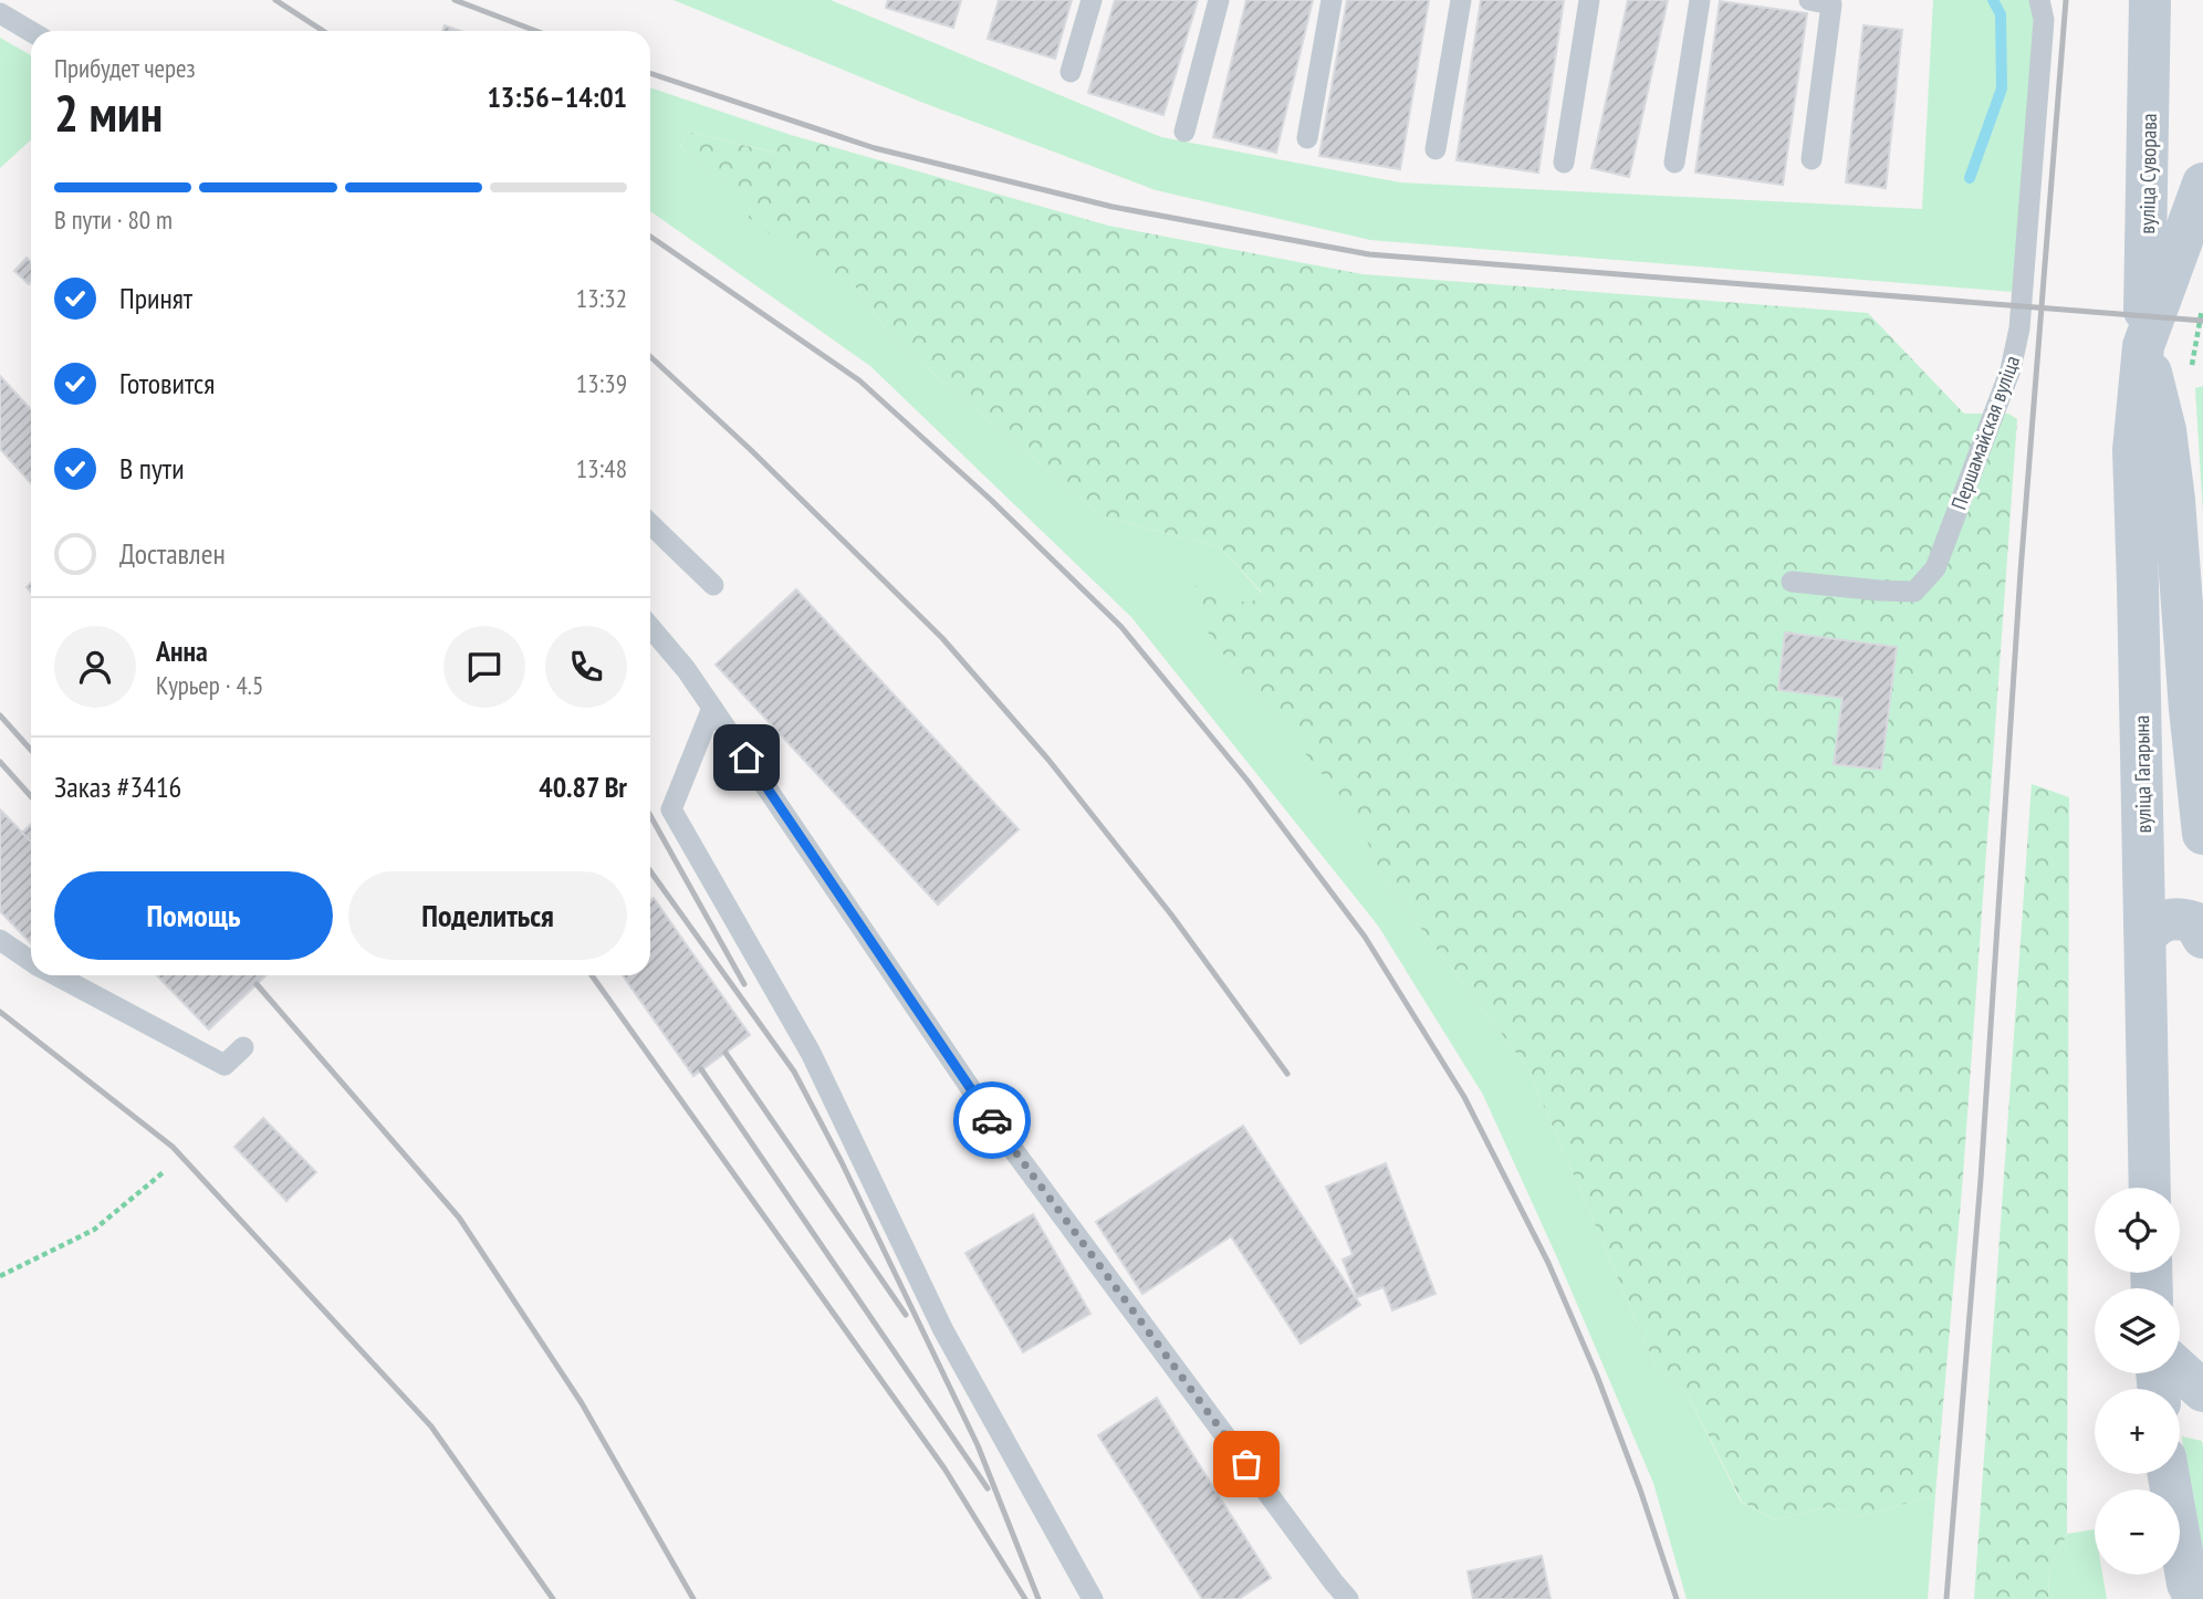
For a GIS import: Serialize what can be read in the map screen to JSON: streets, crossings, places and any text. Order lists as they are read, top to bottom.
{
  "streets": {
    "main road": ["вуліца Суворава", "вуліца Гагарына"],
    "lane": ["Першамайская вуліца"]
  },
  "crossings": [
    ["вуліца Суворава", "вуліца Гагарына"]
  ],
  "page": {
    "heading": ["2 мин", "Прибудет через", "13:56–14:01"],
    "panel": [
      "Анна",
      "Курьер · 4.5",
      "Заказ #3416",
      "40.87 Br"
    ],
    "bar": "В пути · 80 m",
    "list": [
      ["Принят", "13:32"],
      ["Готовится", "13:39"],
      ["В пути", "13:48"],
      "Доставлен"
    ],
    "buttons": ["Помощь", "Поделиться"],
    "map_buttons": ["+", "−"]
  }
}
